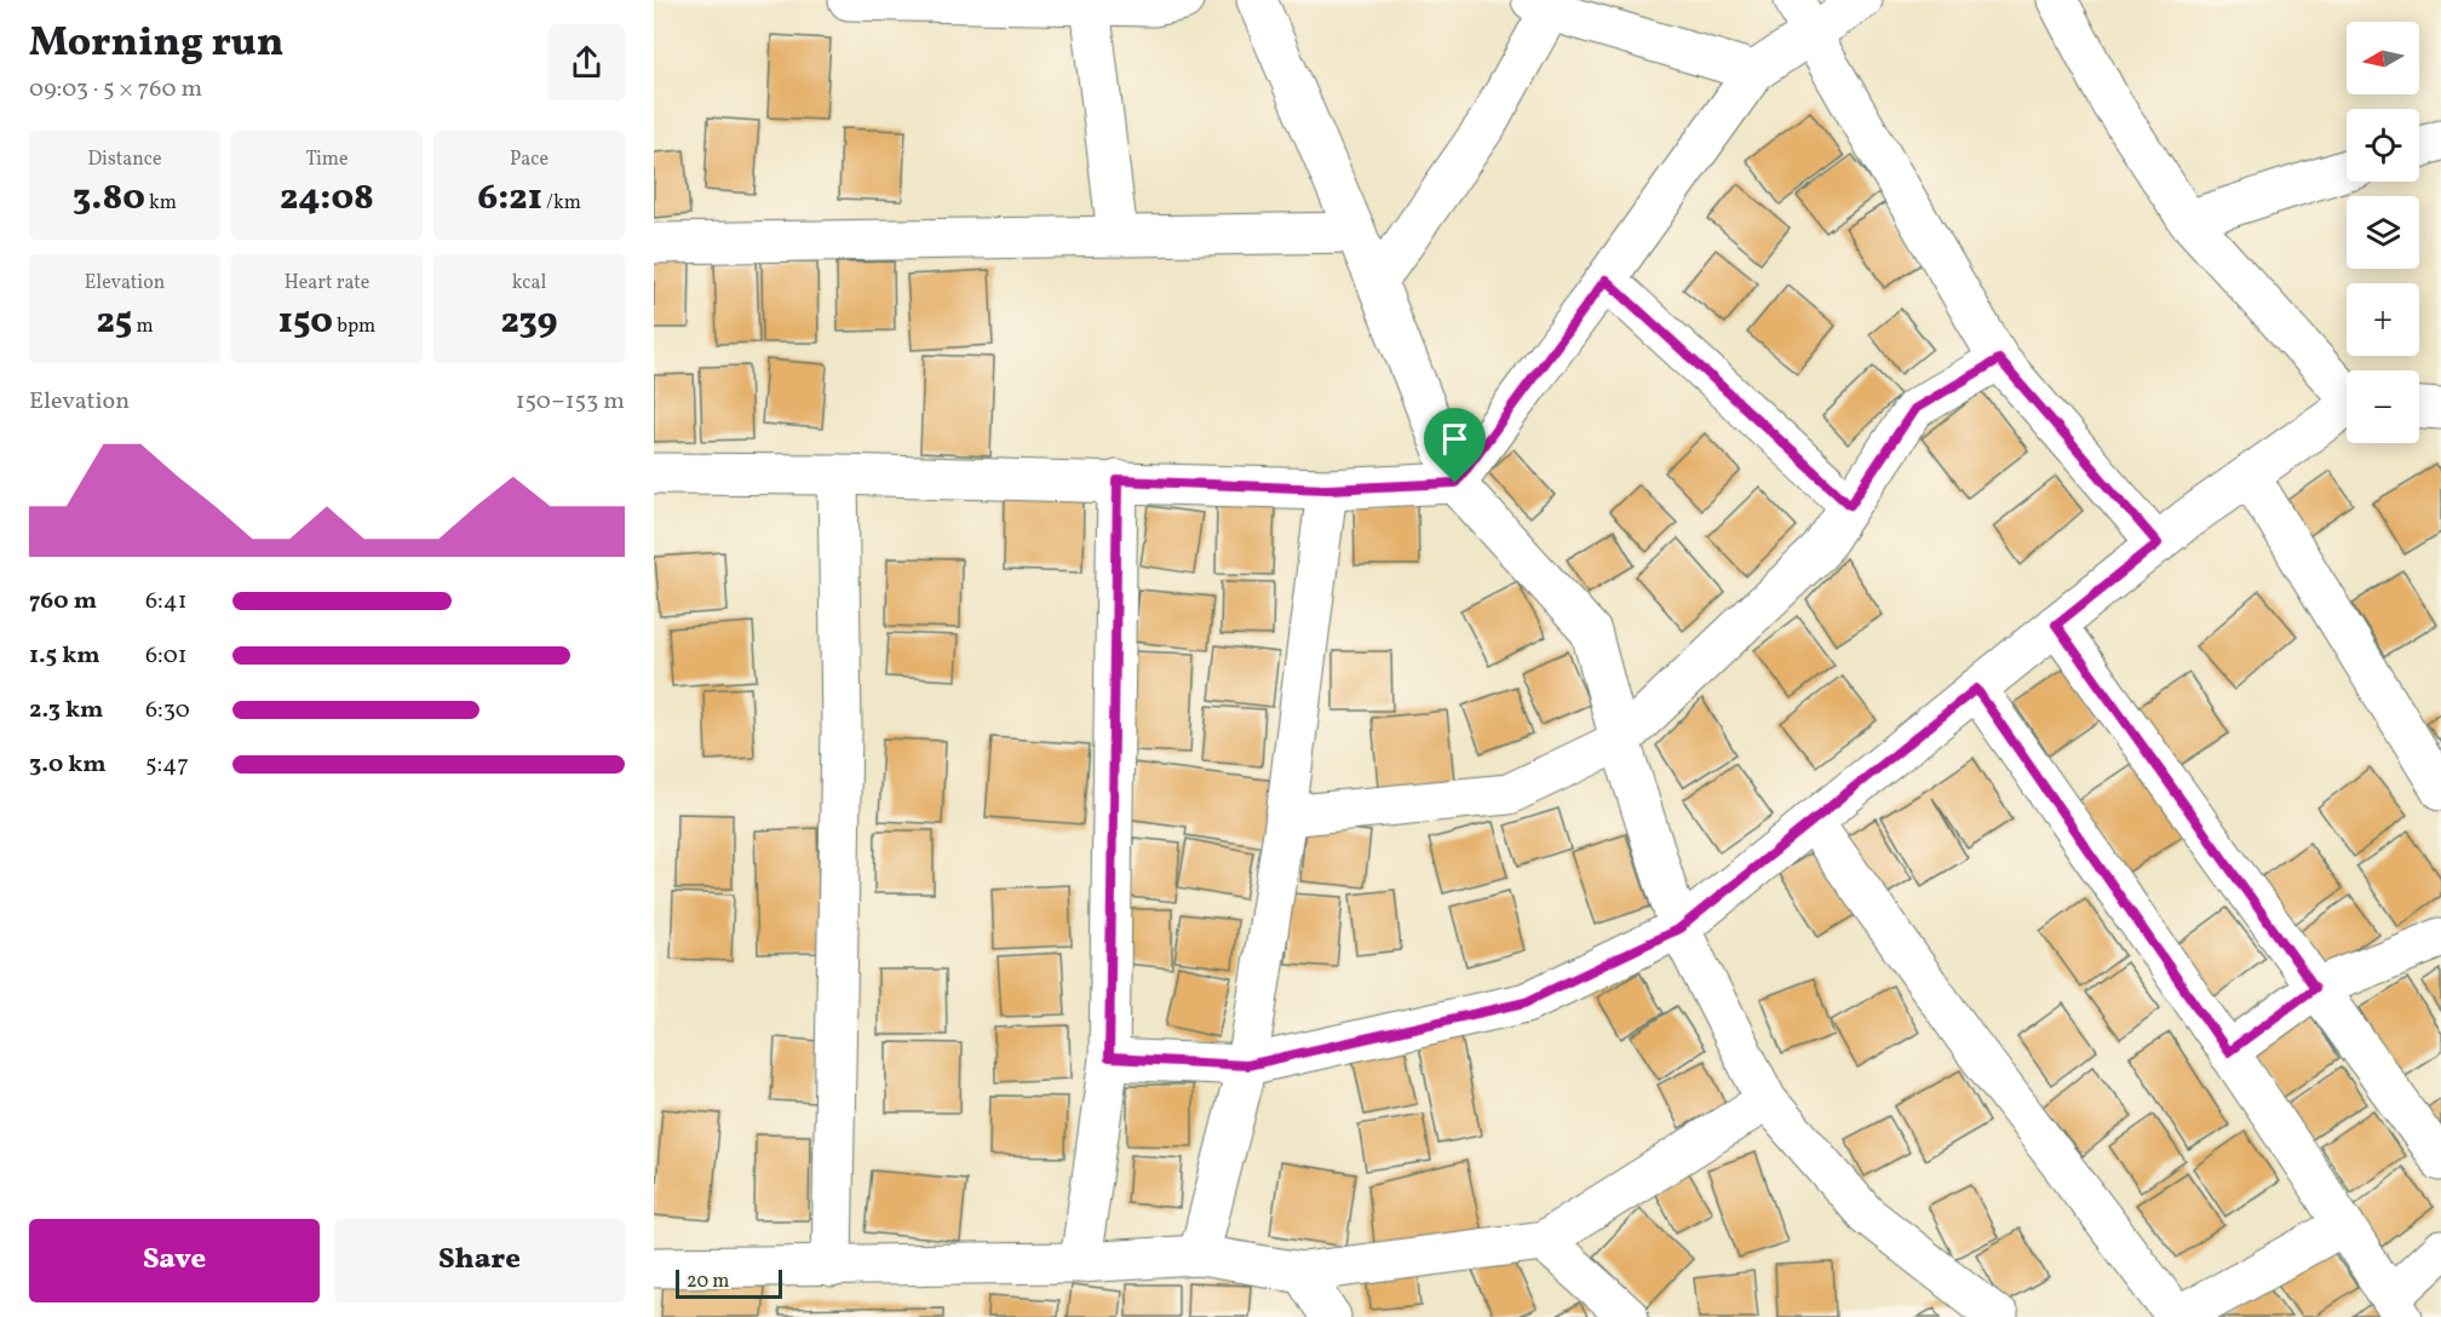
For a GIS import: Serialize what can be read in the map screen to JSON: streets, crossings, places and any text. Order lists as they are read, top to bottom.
{
  "scale_bar": "20 m",
  "north": "left",
  "page": {
    "heading": ["Morning run", "09:03 · 5 × 760 m"],
    "map_buttons": ["+", "−"],
    "stats": [
      ["Distance", "3.80 km"],
      ["Time", "24:08"],
      ["Pace", "6:21 /km"],
      ["Elevation", "25 m"],
      ["Heart rate", "150 bpm"],
      ["kcal", "239"]
    ],
    "chart": ["Elevation", "150–153 m"],
    "list": [
      {
        "name": "760 m",
        "note": "6:41"
      },
      {
        "name": "1.5 km",
        "note": "6:01"
      },
      {
        "name": "2.3 km",
        "note": "6:30"
      },
      {
        "name": "3.0 km",
        "note": "5:47"
      }
    ],
    "buttons": ["Save", "Share"],
    "scale": "20 m"
  }
}
